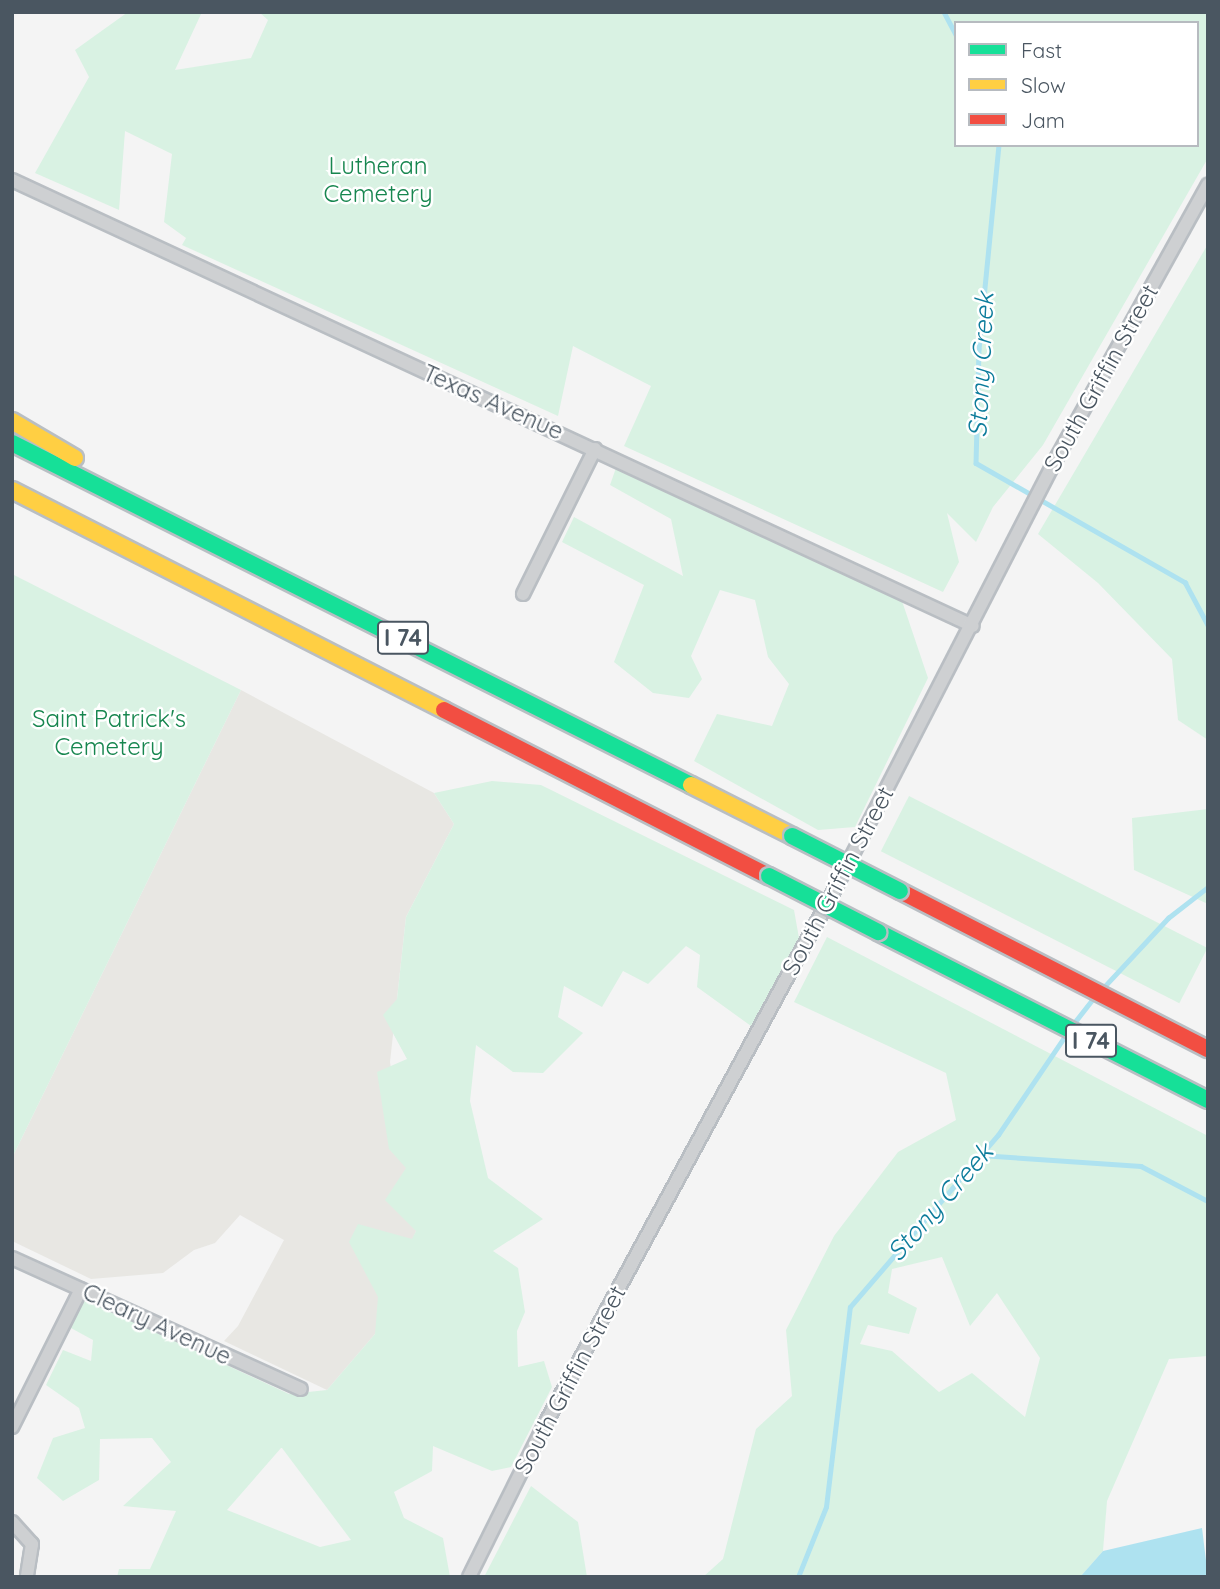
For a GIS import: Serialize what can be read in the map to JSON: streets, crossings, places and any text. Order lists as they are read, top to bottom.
{
  "streets": {
    "highway": ["I 74"],
    "street": ["South Griffin Street", "Texas Avenue", "Cleary Avenue"]
  },
  "crossings": [
    ["South Griffin Street", "Texas Avenue"]
  ],
  "water": ["Stony Creek"],
  "parks": ["Lutheran Cemetery", "Saint Patrick's Cemetery"],
  "legend": ["Fast", "Slow", "Jam"]
}
